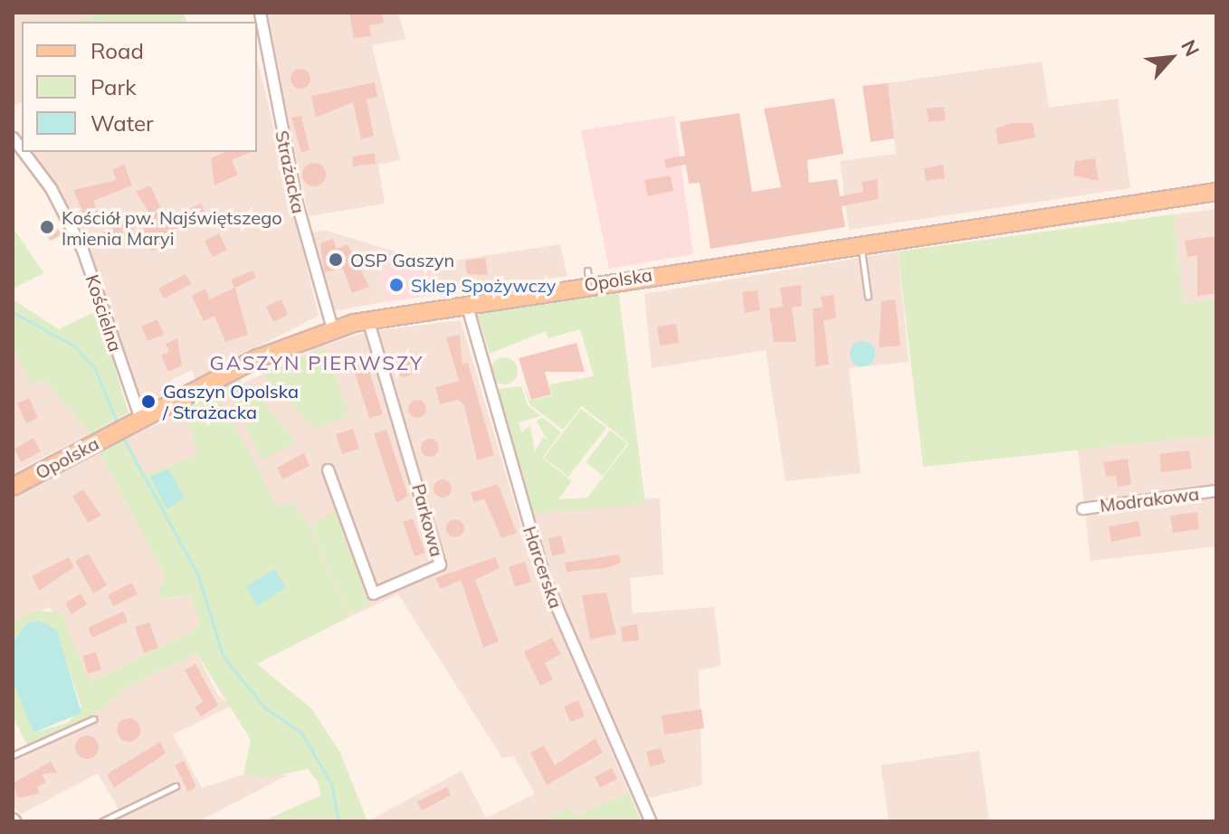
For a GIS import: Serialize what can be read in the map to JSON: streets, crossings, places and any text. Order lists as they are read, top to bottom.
{
  "streets": {
    "main road": ["Opolska"],
    "street": [
      "Strażacka",
      "Kościelna",
      "Modrakowa",
      "Parkowa",
      "Harcerska"
    ]
  },
  "crossings": [
    ["Strażacka", "Opolska"],
    ["Opolska", "Kościelna"],
    ["Opolska", "Parkowa"],
    ["Opolska", "Harcerska"]
  ],
  "districts": ["GASZYN PIERWSZY"],
  "places": [
    "Kościół pw. Najświętszego Imienia Maryi",
    "OSP Gaszyn",
    "Sklep Spożywczy",
    "Gaszyn Opolska / Strażacka"
  ],
  "legend": ["Road", "Park", "Water"],
  "north": "top right"
}
